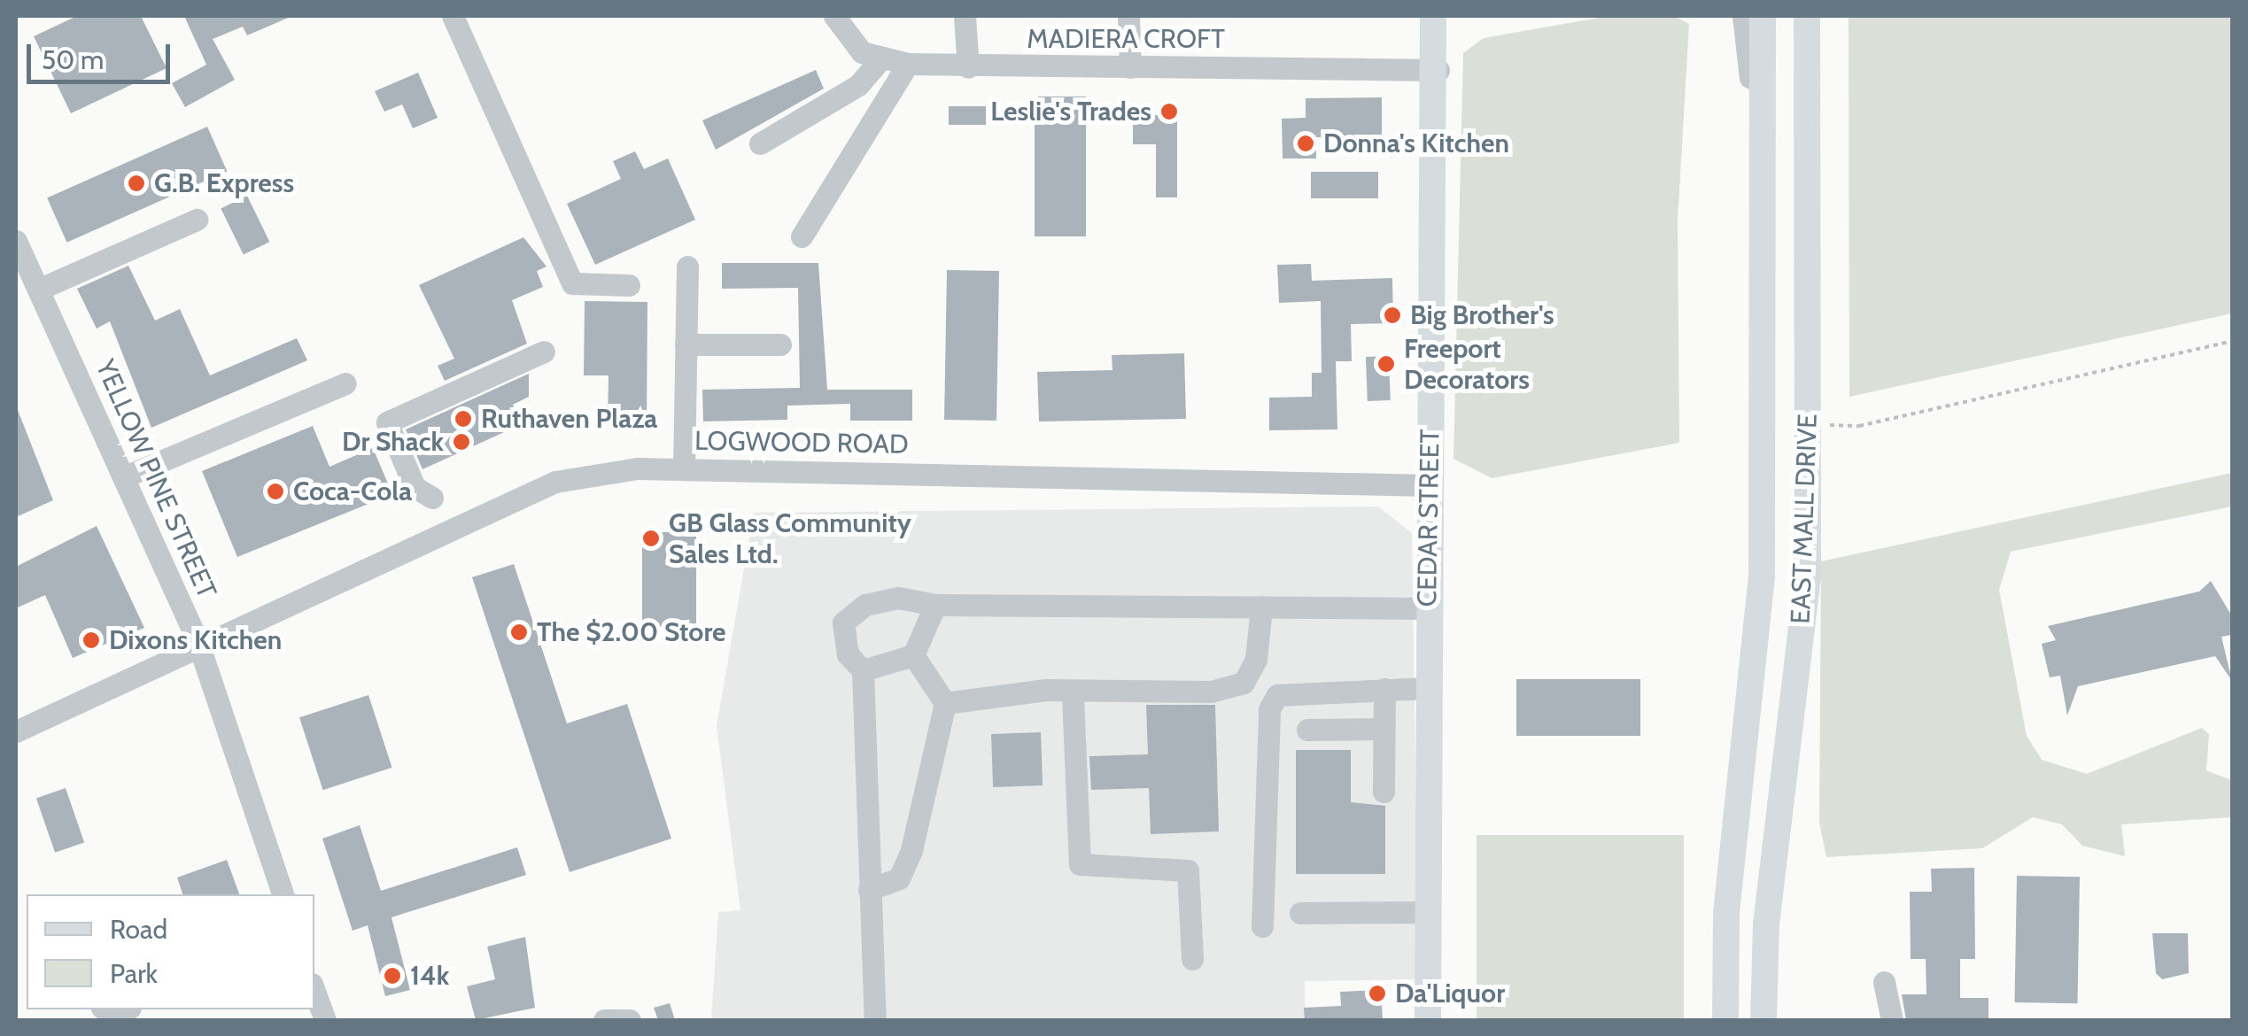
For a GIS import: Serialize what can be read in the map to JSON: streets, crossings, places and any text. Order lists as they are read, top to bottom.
{
  "streets": {
    "main road": ["CEDAR STREET", "EAST MALL DRIVE"],
    "street": ["MADIERA CROFT", "LOGWOOD ROAD", "YELLOW PINE STREET"]
  },
  "crossings": [
    ["MADIERA CROFT", "CEDAR STREET"],
    ["LOGWOOD ROAD", "YELLOW PINE STREET"],
    ["LOGWOOD ROAD", "CEDAR STREET"]
  ],
  "places": [
    "Leslie's Trades",
    "Donna's Kitchen",
    "G.B. Express",
    "Big Brother's",
    "Freeport Decorators",
    "Ruthaven Plaza",
    "Dr Shack",
    "Coca-Cola",
    "GB Glass Community Sales Ltd.",
    "The $2.00 Store",
    "Dixons Kitchen",
    "14k",
    "Da'Liquor"
  ],
  "legend": ["Road", "Park"],
  "scale_bar": "50 m"
}
